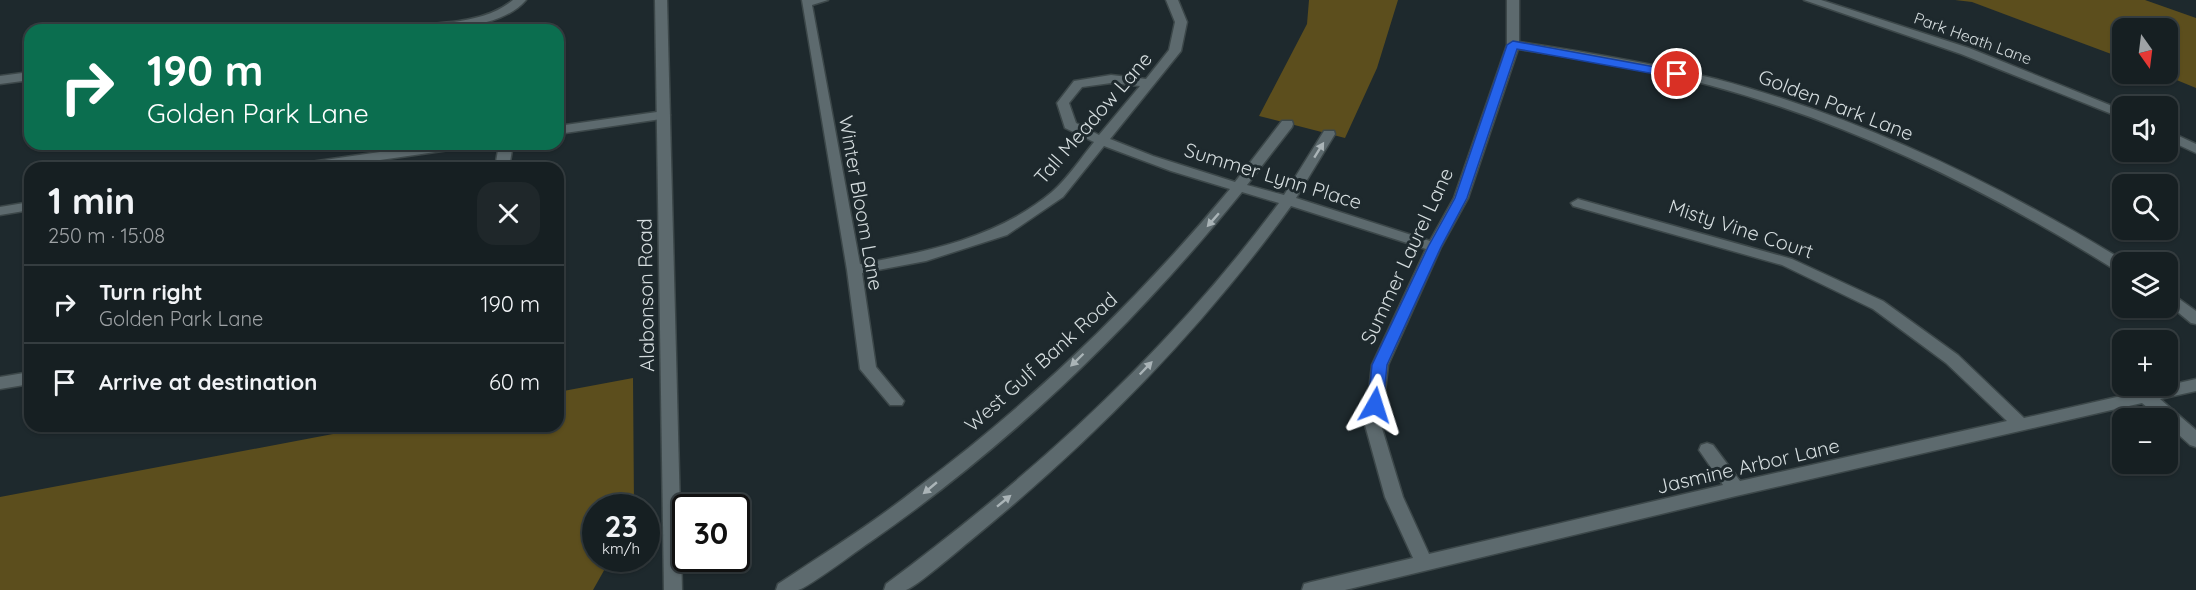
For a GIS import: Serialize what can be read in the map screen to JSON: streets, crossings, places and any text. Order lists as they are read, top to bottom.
{
  "streets": {
    "street": [
      "Park Heath Lane",
      "Golden Park Lane",
      "Tall Meadow Lane",
      "Summer Lynn Place",
      "Winter Bloom Lane",
      "Misty Vine Court",
      "Summer Laurel Lane",
      "Alabonson Road",
      "West Gulf Bank Road",
      "Jasmine Arbor Lane"
    ]
  },
  "crossings": [
    ["Golden Park Lane", "Summer Laurel Lane"],
    ["Tall Meadow Lane", "Summer Lynn Place"],
    ["Tall Meadow Lane", "Winter Bloom Lane"],
    ["Summer Lynn Place", "Summer Laurel Lane"],
    ["Summer Lynn Place", "West Gulf Bank Road"],
    ["Misty Vine Court", "Jasmine Arbor Lane"],
    ["Summer Laurel Lane", "Jasmine Arbor Lane"]
  ],
  "north": "bottom",
  "page": {
    "map_buttons": ["+", "−"],
    "turn": ["190 m", "Golden Park Lane"],
    "heading": ["1 min", "250 m · 15:08"],
    "list": [
      {
        "name": "Turn right",
        "note": "Golden Park Lane",
        "value": "190 m"
      },
      {
        "name": "Arrive at destination",
        "value": "60 m"
      }
    ],
    "speed": "23 km/h",
    "limit": "30"
  }
}
